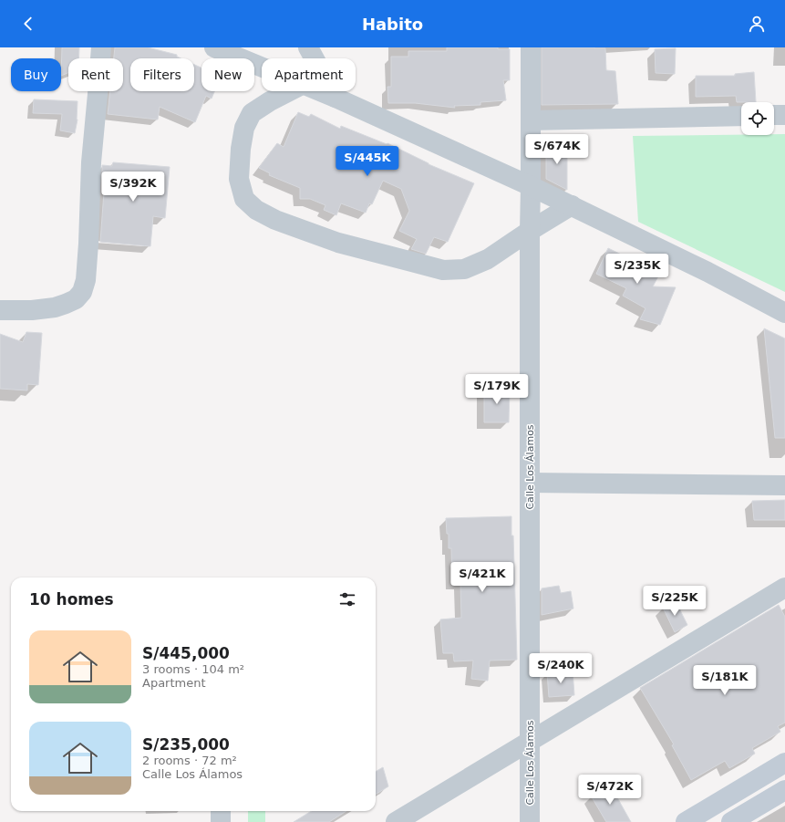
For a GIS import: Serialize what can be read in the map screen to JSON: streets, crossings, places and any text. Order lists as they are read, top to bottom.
{
  "streets": {
    "street": ["Calle Los Álamos"]
  },
  "page": {
    "header": "Habito",
    "chip": [
      "Buy",
      "Rent",
      "Filters",
      "New",
      "Apartment"
    ],
    "price": [
      "S/674K",
      "S/445K",
      "S/392K",
      "S/235K",
      "S/179K",
      "S/421K",
      "S/225K",
      "S/240K",
      "S/181K",
      "S/472K"
    ],
    "heading": "10 homes",
    "list": [
      {
        "name": "S/445,000",
        "note": "3 rooms · 104 m² · Apartment"
      },
      {
        "name": "S/235,000",
        "note": "2 rooms · 72 m² · Calle Los Álamos"
      }
    ]
  }
}
